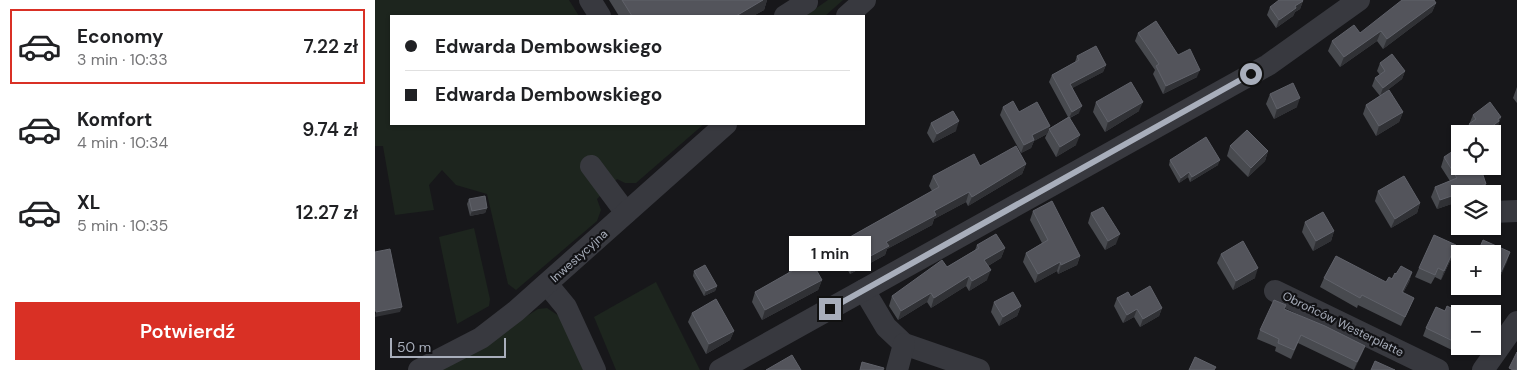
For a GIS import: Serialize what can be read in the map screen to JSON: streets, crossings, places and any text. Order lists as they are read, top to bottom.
{
  "streets": {
    "street": ["Inwestycyjna", "Obrońców Westerplatte"]
  },
  "scale_bar": "50 m",
  "page": {
    "list": [
      {
        "name": "Economy",
        "note": "3 min · 10:33",
        "value": "7.22 zł"
      },
      {
        "name": "Komfort",
        "note": "4 min · 10:34",
        "value": "9.74 zł"
      },
      {
        "name": "XL",
        "note": "5 min · 10:35",
        "value": "12.27 zł"
      }
    ],
    "banner": ["Edwarda Dembowskiego", "Edwarda Dembowskiego"],
    "map_buttons": ["+", "−"],
    "bubble": "1 min",
    "buttons": "Potwierdź",
    "scale": "50 m"
  }
}
